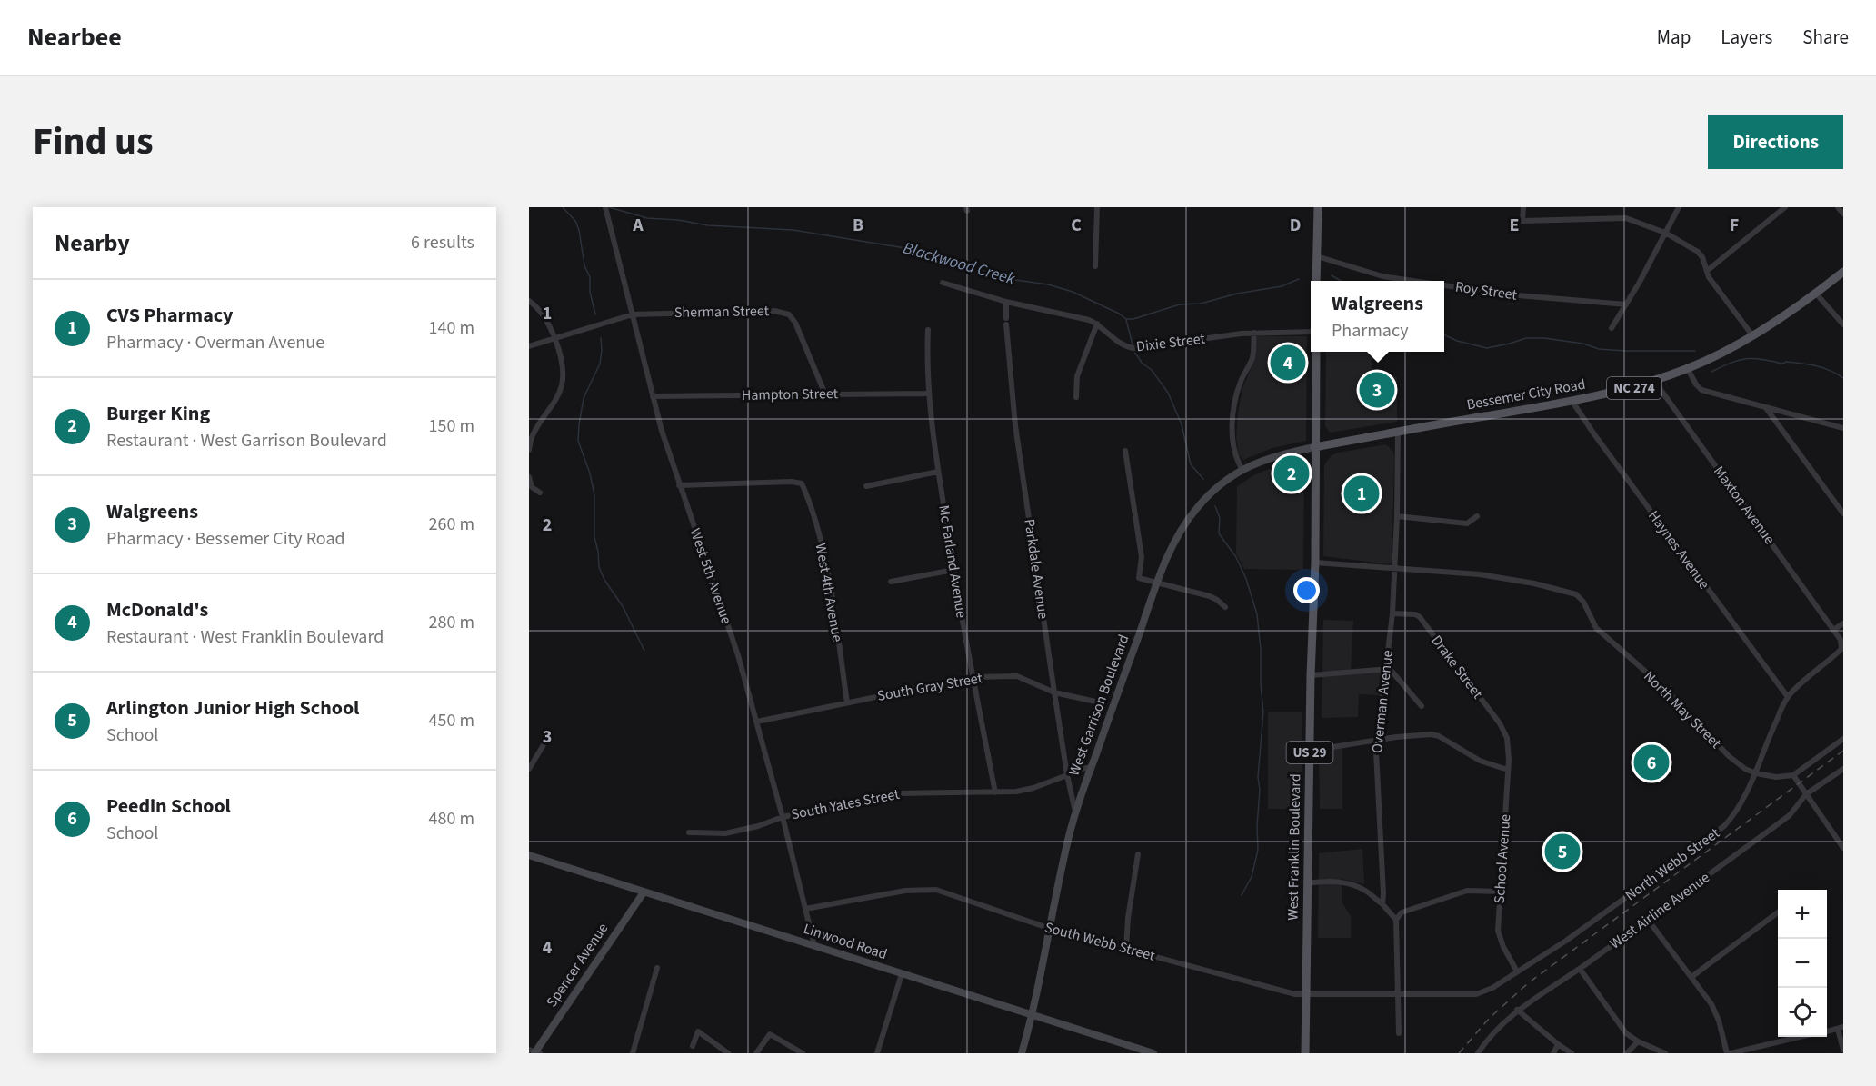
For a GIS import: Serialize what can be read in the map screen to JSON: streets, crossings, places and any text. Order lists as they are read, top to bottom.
{
  "streets": {
    "main road": [
      "NC 274",
      "Bessemer City Road",
      "West Garrison Boulevard",
      "US 29",
      "West Franklin Boulevard",
      "Linwood Road",
      "Spencer Avenue"
    ],
    "street": [
      "Roy Street",
      "Sherman Street",
      "Dixie Street",
      "Hampton Street",
      "Maxton Avenue",
      "Haynes Avenue",
      "Mc Farland Avenue",
      "Parkdale Avenue",
      "West 5th Avenue",
      "West 4th Avenue",
      "Drake Street",
      "South Gray Street",
      "Overman Avenue",
      "North May Street",
      "South Yates Street",
      "School Avenue",
      "North Webb Street",
      "West Airline Avenue",
      "South Webb Street"
    ]
  },
  "crossings": [
    ["Sherman Street", "Hampton Street"],
    ["Sherman Street", "West 5th Avenue"],
    ["Dixie Street", "Parkdale Avenue"],
    ["Hampton Street", "Mc Farland Avenue"],
    ["Hampton Street", "West 5th Avenue"],
    ["Bessemer City Road", "Maxton Avenue"],
    ["Bessemer City Road", "Haynes Avenue"],
    ["Bessemer City Road", "Overman Avenue"],
    ["Bessemer City Road", "West Garrison Boulevard"],
    ["Bessemer City Road", "West Franklin Boulevard"],
    ["Maxton Avenue", "North Webb Street"],
    ["Haynes Avenue", "North Webb Street"],
    ["Mc Farland Avenue", "South Gray Street"],
    ["Mc Farland Avenue", "South Yates Street"],
    ["Parkdale Avenue", "South Gray Street"],
    ["Parkdale Avenue", "West Garrison Boulevard"],
    ["Parkdale Avenue", "South Yates Street"],
    ["West 5th Avenue", "West 4th Avenue"],
    ["West 5th Avenue", "South Gray Street"],
    ["West 5th Avenue", "South Yates Street"],
    ["West 5th Avenue", "Linwood Road"],
    ["West 5th Avenue", "South Webb Street"],
    ["West 4th Avenue", "South Gray Street"],
    ["Drake Street", "Overman Avenue"],
    ["Drake Street", "School Avenue"],
    ["Overman Avenue", "North May Street"],
    ["West Garrison Boulevard", "South Yates Street"],
    ["West Garrison Boulevard", "West Franklin Boulevard"],
    ["West Garrison Boulevard", "Linwood Road"],
    ["West Garrison Boulevard", "South Webb Street"],
    ["North May Street", "North Webb Street"],
    ["West Franklin Boulevard", "South Webb Street"],
    ["School Avenue", "North Webb Street"],
    ["North Webb Street", "South Webb Street"],
    ["Linwood Road", "Spencer Avenue"]
  ],
  "water": ["Blackwood Creek"],
  "page": {
    "header": "Nearbee",
    "nav": ["Map", "Layers", "Share"],
    "title": "Find us",
    "buttons": "Directions",
    "heading": ["Nearby", "6 results"],
    "list": [
      {
        "mark": "1",
        "name": "CVS Pharmacy",
        "note": "Pharmacy · Overman Avenue",
        "value": "140 m"
      },
      {
        "mark": "2",
        "name": "Burger King",
        "note": "Restaurant · West Garrison Boulevard",
        "value": "150 m"
      },
      {
        "mark": "3",
        "name": "Walgreens",
        "note": "Pharmacy · Bessemer City Road",
        "value": "260 m"
      },
      {
        "mark": "4",
        "name": "McDonald's",
        "note": "Restaurant · West Franklin Boulevard",
        "value": "280 m"
      },
      {
        "mark": "5",
        "name": "Arlington Junior High School",
        "note": "School",
        "value": "450 m"
      },
      {
        "mark": "6",
        "name": "Peedin School",
        "note": "School",
        "value": "480 m"
      }
    ],
    "popup": ["Walgreens", "Pharmacy"],
    "pins": [
      "4",
      "3",
      "2",
      "1",
      "6",
      "5"
    ],
    "map_buttons": ["+", "−"]
  },
  "grid": {
    "columns": [
      "A",
      "B",
      "C",
      "D",
      "E",
      "F"
    ],
    "rows": [
      "1",
      "2",
      "3",
      "4"
    ]
  }
}
